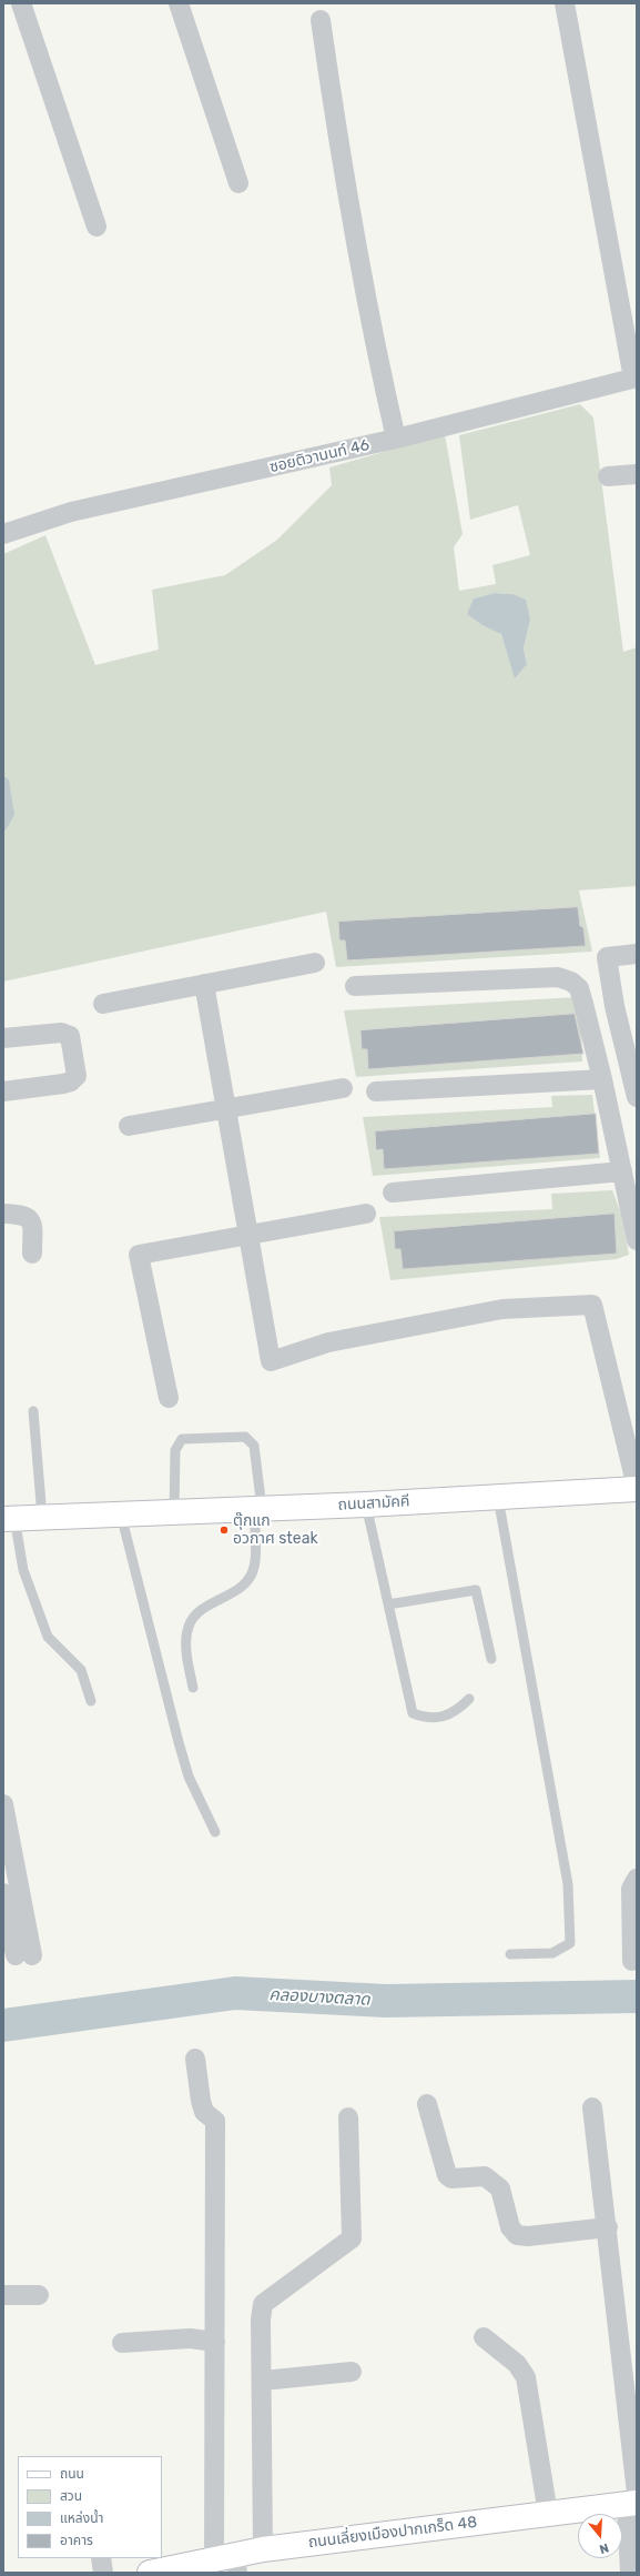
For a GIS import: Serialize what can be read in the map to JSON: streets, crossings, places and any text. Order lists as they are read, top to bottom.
{
  "streets": {
    "main road": ["ถนนสามัคคี", "ถนนเลี่ยงเมืองปากเกร็ด 48"],
    "street": ["ซอยติวานนท์ 46"]
  },
  "water": ["คลองบางตลาด"],
  "places": ["ตุ๊กแก อวกาศ steak"],
  "legend": [
    "ถนน",
    "สวน",
    "แหล่งน้ำ",
    "อาคาร"
  ],
  "north": "bottom"
}
